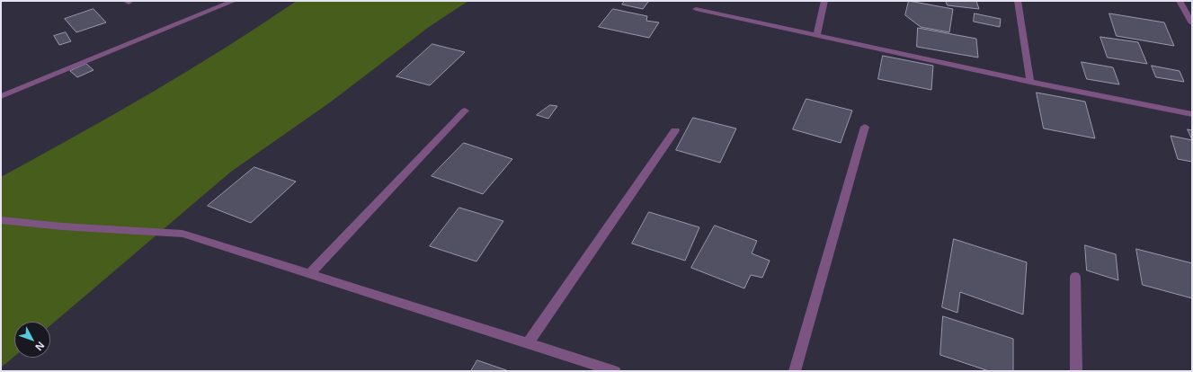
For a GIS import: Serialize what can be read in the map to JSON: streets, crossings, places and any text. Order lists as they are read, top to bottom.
{
  "north": "bottom right"
}
